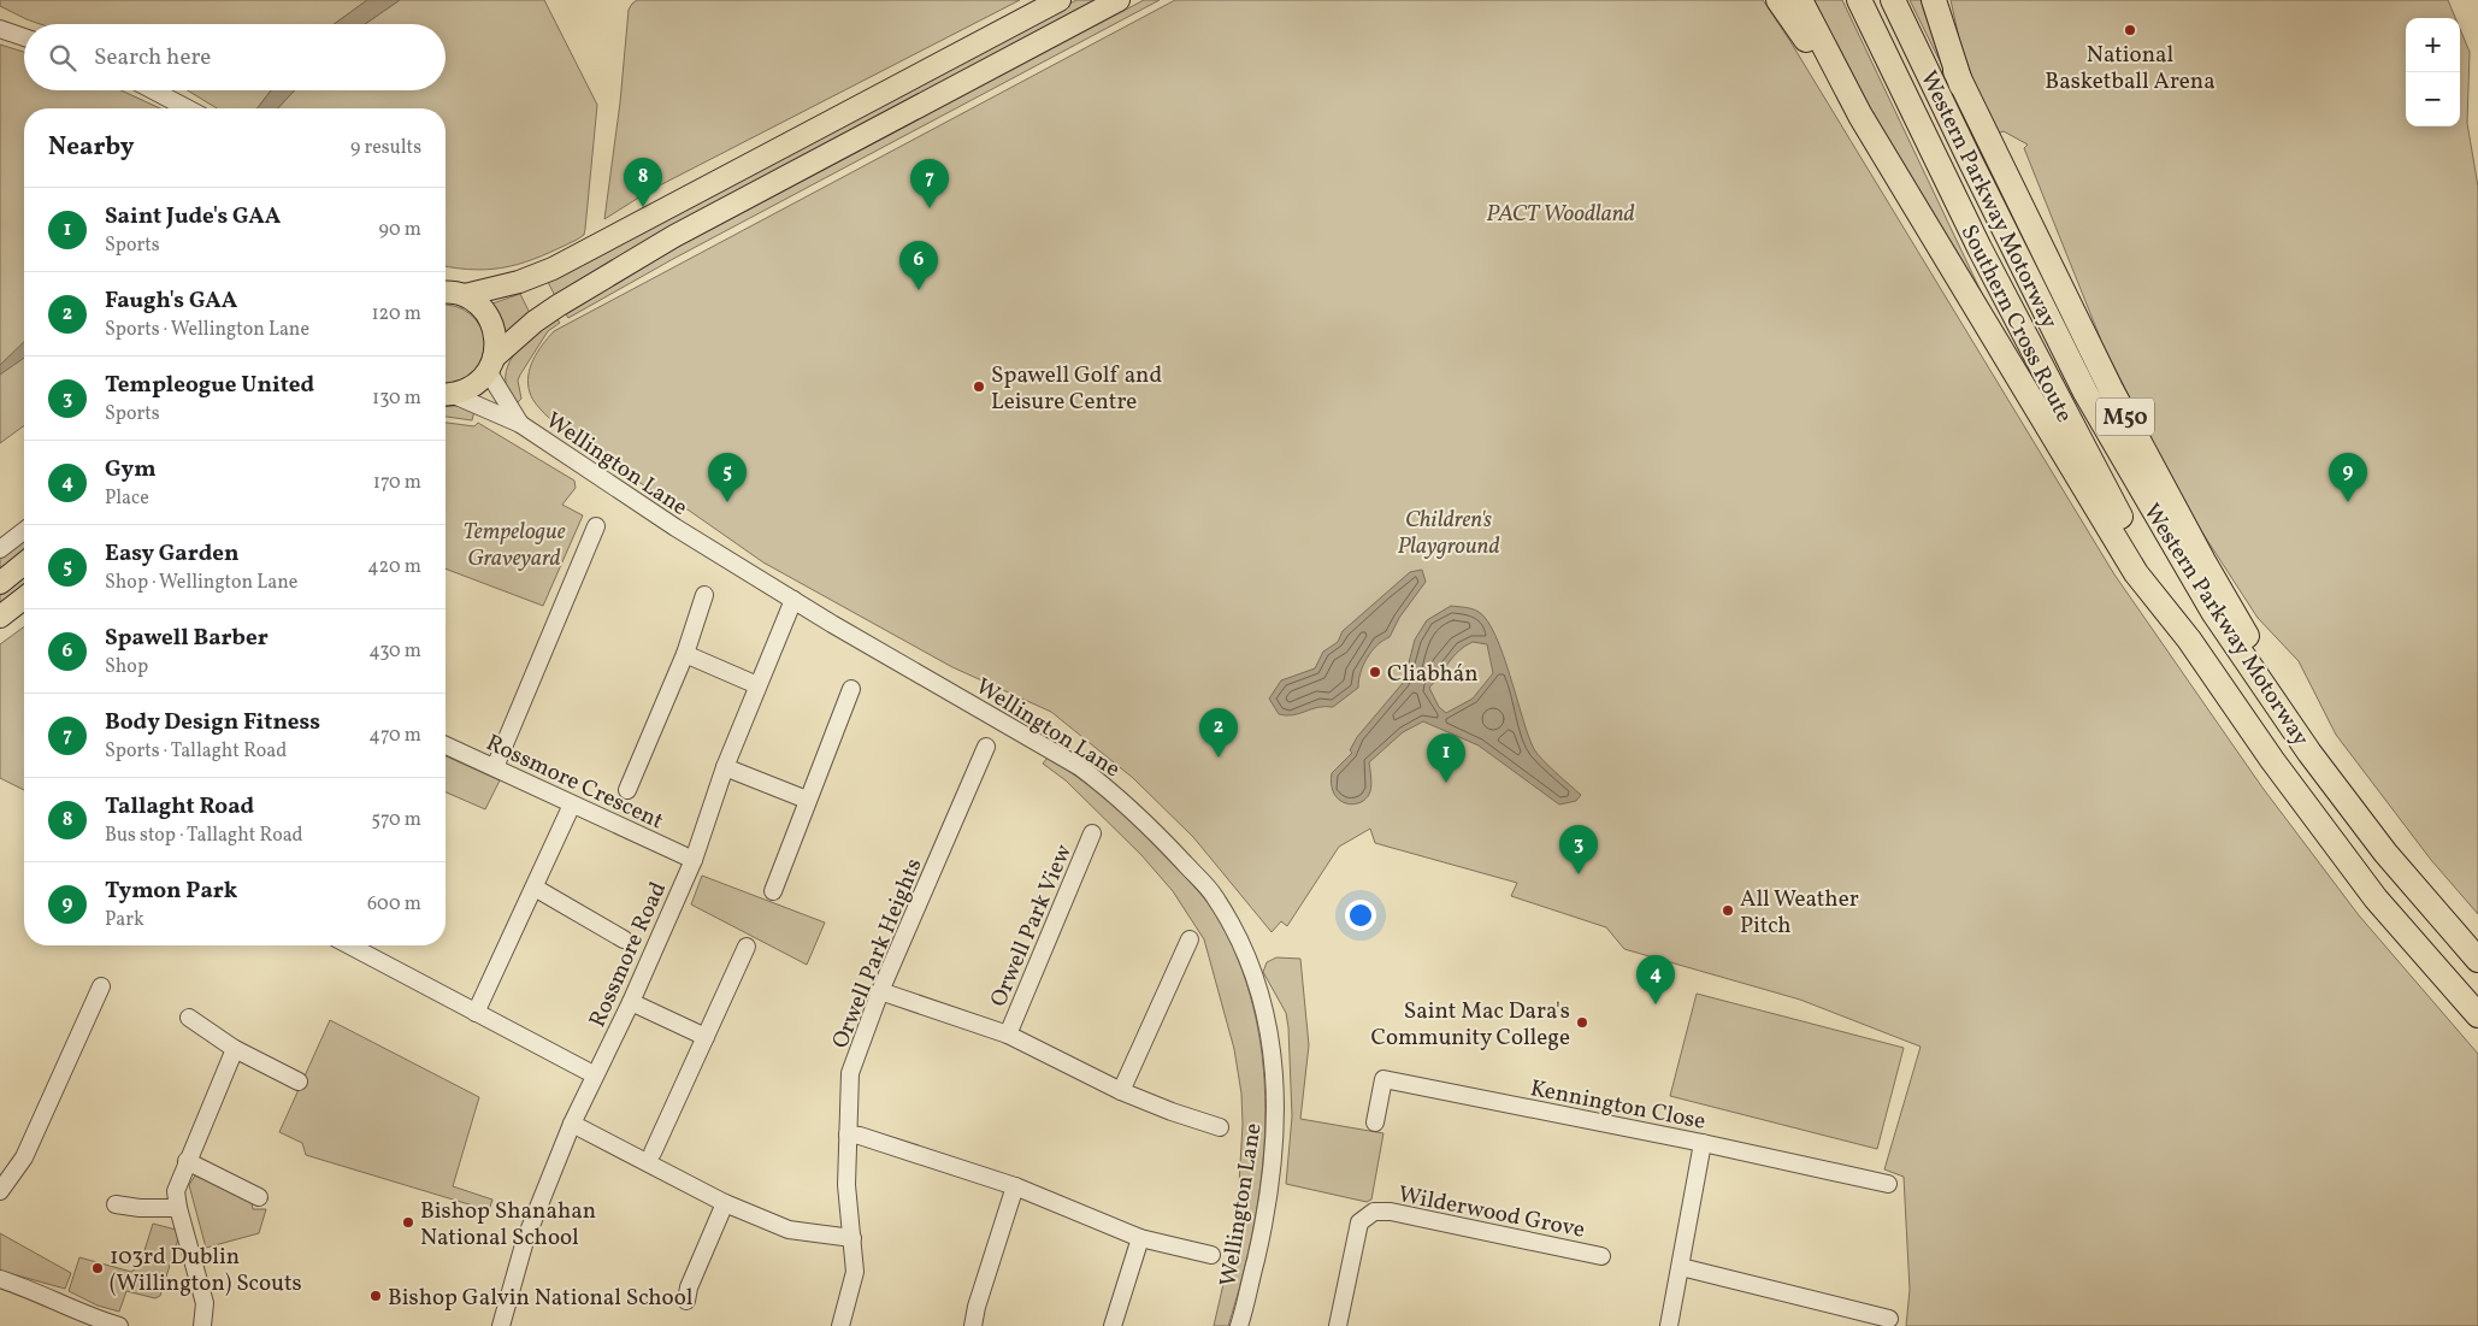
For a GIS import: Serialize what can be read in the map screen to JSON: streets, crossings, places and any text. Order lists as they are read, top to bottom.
{
  "streets": {
    "highway": ["Western Parkway Motorway", "Southern Cross Route", "M50"],
    "street": [
      "Wellington Lane",
      "Rossmore Crescent",
      "Orwell Park View",
      "Orwell Park Heights",
      "Rossmore Road",
      "Kennington Close",
      "Wilderwood Grove"
    ]
  },
  "crossings": [
    ["Western Parkway Motorway", "Southern Cross Route"],
    ["Western Parkway Motorway", "M50"],
    ["Southern Cross Route", "M50"],
    ["Wellington Lane", "Rossmore Road"],
    ["Rossmore Crescent", "Rossmore Road"],
    ["Orwell Park View", "Orwell Park Heights"]
  ],
  "parks": ["PACT Woodland", "Children's Playground", "Tempelogue Graveyard"],
  "places": [
    "National Basketball Arena",
    "Spawell Golf and Leisure Centre",
    "Cliabhán",
    "All Weather Pitch",
    "Saint Mac Dara's Community College",
    "Bishop Shanahan National School",
    "103rd Dublin (Willington) Scouts",
    "Bishop Galvin National School"
  ],
  "page": {
    "map_buttons": ["+", "−"],
    "search": "Search here",
    "heading": ["Nearby", "9 results"],
    "pins": [
      "8",
      "7",
      "6",
      "5",
      "9",
      "2",
      "1",
      "3",
      "4"
    ],
    "list": [
      {
        "mark": "1",
        "name": "Saint Jude's GAA",
        "note": "Sports",
        "value": "90 m"
      },
      {
        "mark": "2",
        "name": "Faugh's GAA",
        "note": "Sports · Wellington Lane",
        "value": "120 m"
      },
      {
        "mark": "3",
        "name": "Templeogue United",
        "note": "Sports",
        "value": "130 m"
      },
      {
        "mark": "4",
        "name": "Gym",
        "note": "Place",
        "value": "170 m"
      },
      {
        "mark": "5",
        "name": "Easy Garden",
        "note": "Shop · Wellington Lane",
        "value": "420 m"
      },
      {
        "mark": "6",
        "name": "Spawell Barber",
        "note": "Shop",
        "value": "430 m"
      },
      {
        "mark": "7",
        "name": "Body Design Fitness",
        "note": "Sports · Tallaght Road",
        "value": "470 m"
      },
      {
        "mark": "8",
        "name": "Tallaght Road",
        "note": "Bus stop · Tallaght Road",
        "value": "570 m"
      },
      {
        "mark": "9",
        "name": "Tymon Park",
        "note": "Park",
        "value": "600 m"
      }
    ]
  }
}
